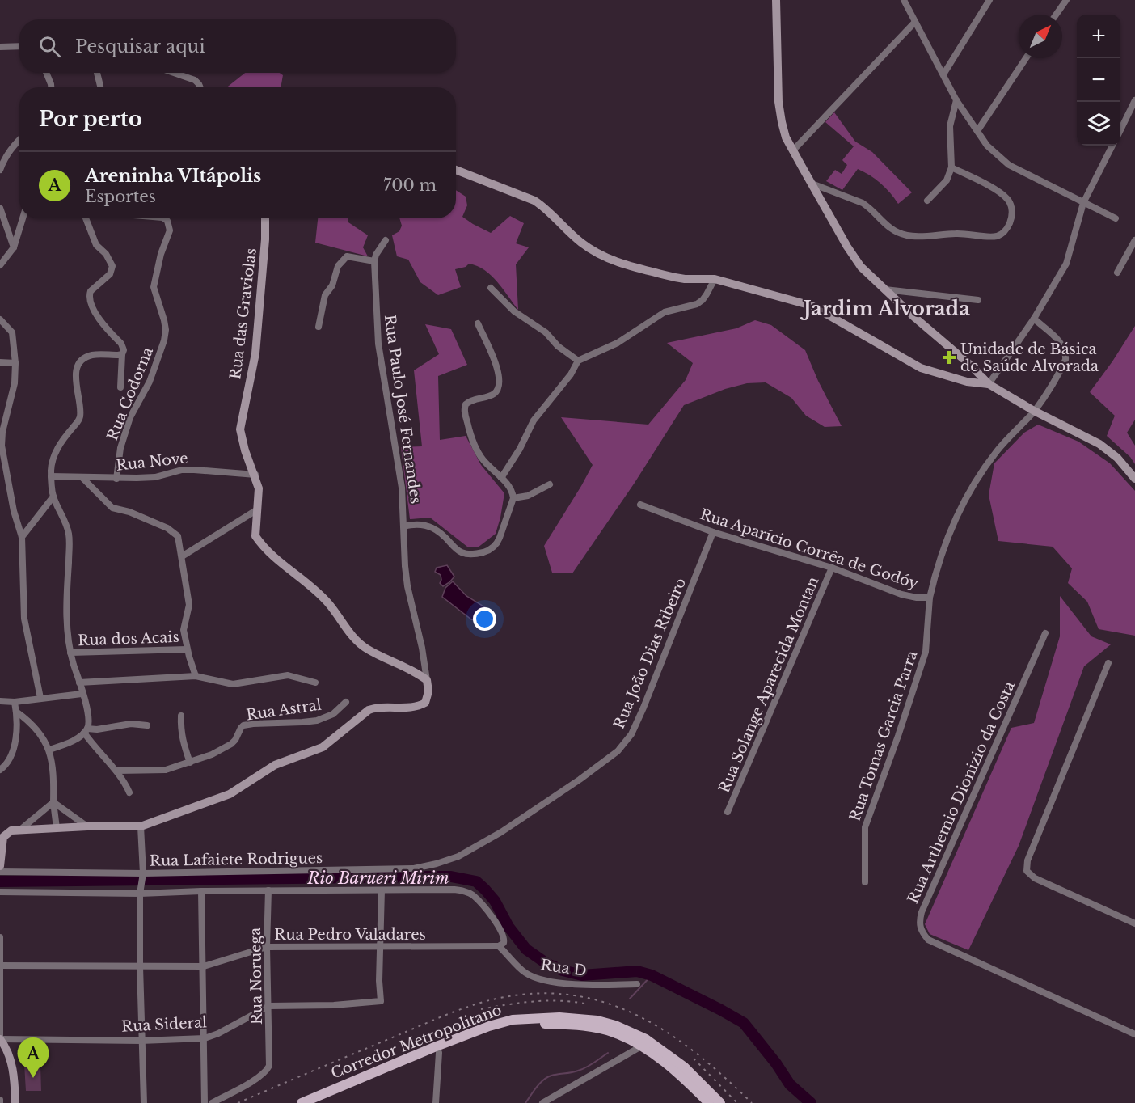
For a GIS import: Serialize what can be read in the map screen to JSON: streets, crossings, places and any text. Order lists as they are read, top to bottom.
{
  "streets": {
    "main road": ["Rua das Graviolas", "Corredor Metropolitano"],
    "street": [
      "Rua Codorna",
      "Rua Paulo José Fernandes",
      "Rua Nove",
      "Rua Aparício Corrêa de Godóy",
      "Rua dos Acais",
      "Rua João Dias Ribeiro",
      "Rua Solange Aparecida Montan",
      "Rua Astral",
      "Rua Tomas Garcia Parra",
      "Rua Arthemio Dionizio da Costa",
      "Rua Lafaiete Rodrigues",
      "Rua Pedro Valadares",
      "Rua D",
      "Rua Noruega",
      "Rua Sideral"
    ]
  },
  "crossings": [
    ["Rua das Graviolas", "Rua Paulo José Fernandes"],
    ["Rua das Graviolas", "Rua Nove"],
    ["Rua Codorna", "Rua Nove"],
    ["Rua Aparício Corrêa de Godóy", "Rua João Dias Ribeiro"],
    ["Rua Aparício Corrêa de Godóy", "Rua Solange Aparecida Montan"],
    ["Rua Aparício Corrêa de Godóy", "Rua Tomas Garcia Parra"],
    ["Rua João Dias Ribeiro", "Rua Lafaiete Rodrigues"],
    ["Rua Pedro Valadares", "Rua D"],
    ["Rua Pedro Valadares", "Rua Noruega"],
    ["Rua Pedro Valadares", "Rua Sideral"],
    ["Rua Noruega", "Rua Sideral"]
  ],
  "districts": ["Jardim Alvorada"],
  "water": ["Rio Barueri Mirim"],
  "places": {
    "health": ["Unidade de Básica de Saúde Alvorada"]
  },
  "north": "top right",
  "page": {
    "map_buttons": ["+", "−"],
    "search": "Pesquisar aqui",
    "heading": "Por perto",
    "list": [
      {
        "mark": "A",
        "name": "Areninha VItápolis",
        "note": "Esportes",
        "value": "700 m"
      }
    ],
    "pins": "A"
  }
}
